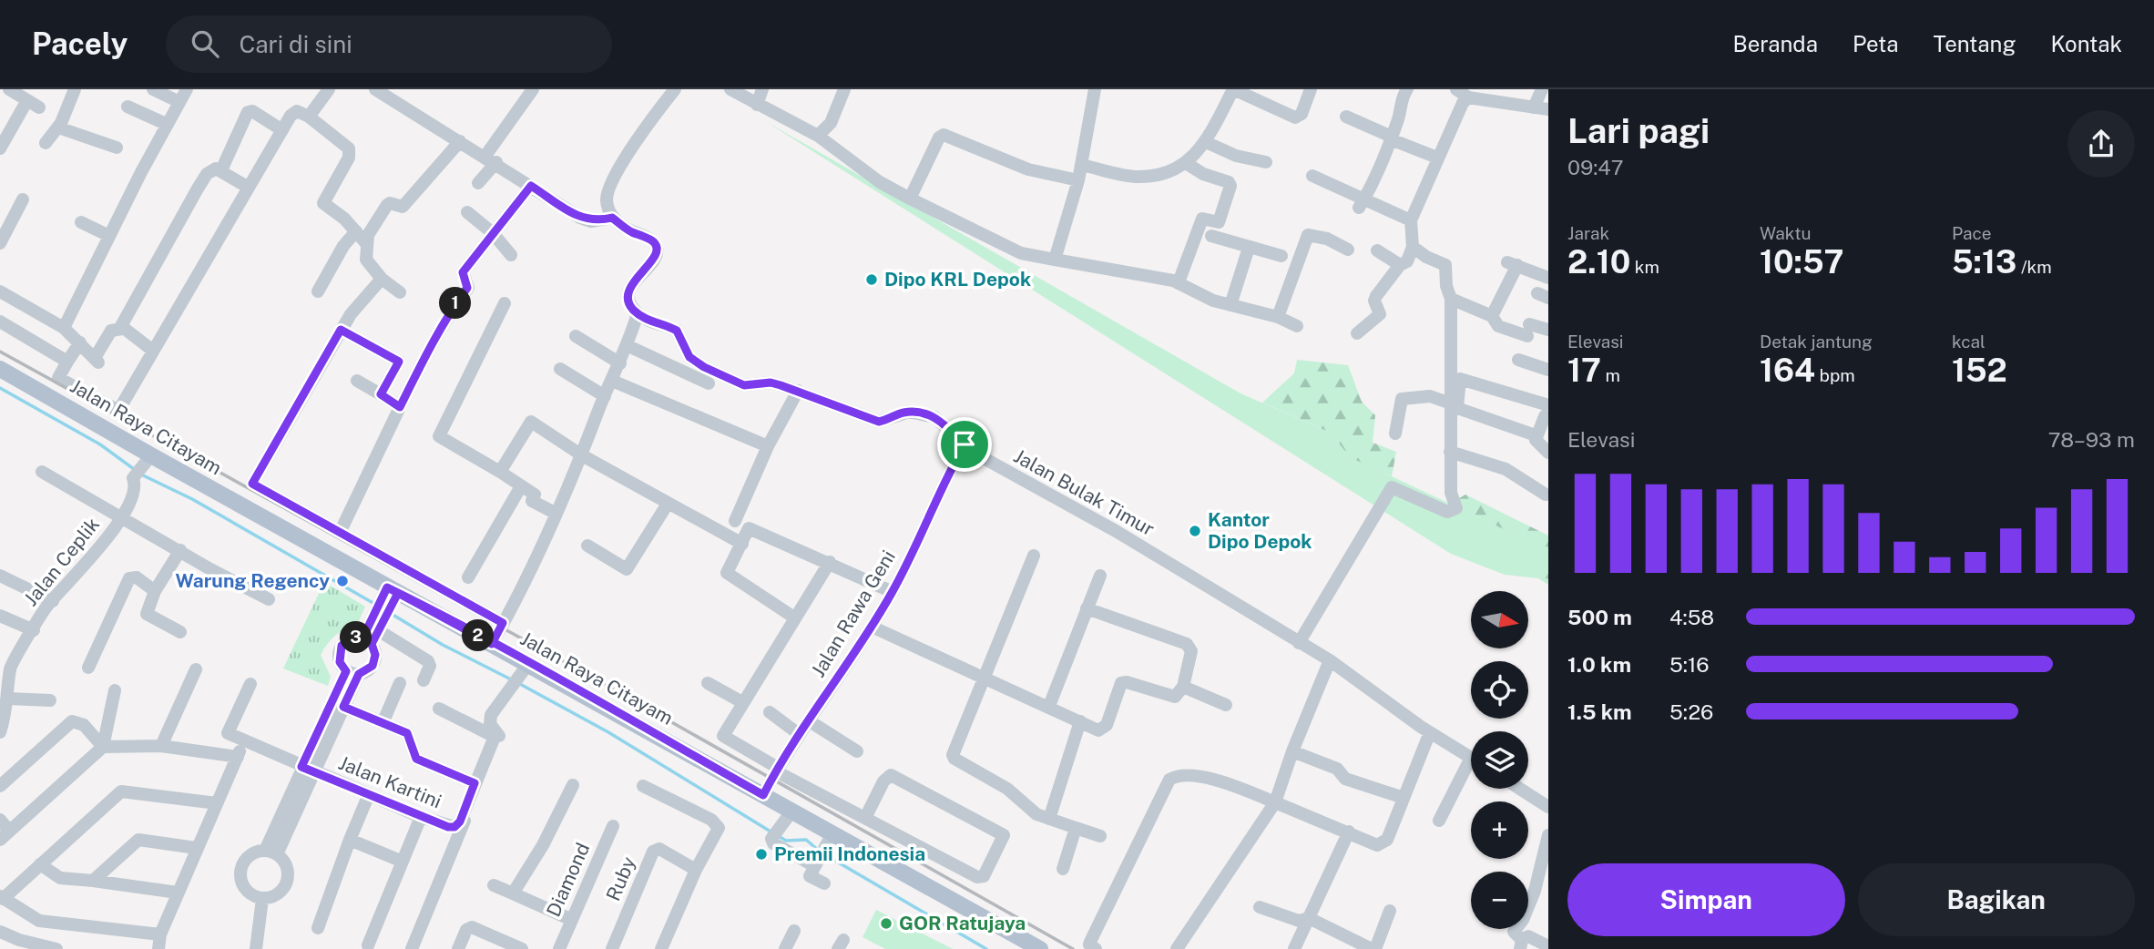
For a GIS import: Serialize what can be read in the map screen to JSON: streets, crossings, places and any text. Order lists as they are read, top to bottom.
{
  "streets": {
    "main road": ["Jalan Raya Citayam"],
    "street": [
      "Jalan Bulak Timur",
      "Jalan Ceplik",
      "Jalan Rawa Geni",
      "Jalan Kartini",
      "Ruby",
      "Diamond"
    ]
  },
  "crossings": [
    ["Jalan Raya Citayam", "Jalan Ceplik"],
    ["Jalan Raya Citayam", "Jalan Rawa Geni"],
    ["Jalan Bulak Timur", "Jalan Rawa Geni"]
  ],
  "places": [
    "Dipo KRL Depok",
    "Kantor Dipo Depok",
    "Warung Regency",
    "Premii Indonesia",
    "GOR Ratujaya"
  ],
  "north": "right",
  "page": {
    "header": "Pacely",
    "search": "Cari di sini",
    "nav": [
      "Beranda",
      "Peta",
      "Tentang",
      "Kontak"
    ],
    "heading": ["Lari pagi", "09:47"],
    "stats": [
      ["Jarak", "2.10 km"],
      ["Waktu", "10:57"],
      ["Pace", "5:13 /km"],
      ["Elevasi", "17 m"],
      ["Detak jantung", "164 bpm"],
      ["kcal", "152"]
    ],
    "pins": ["1", "2", "3"],
    "chart": ["Elevasi", "78–93 m"],
    "map_buttons": ["+", "−"],
    "list": [
      {
        "name": "500 m",
        "note": "4:58"
      },
      {
        "name": "1.0 km",
        "note": "5:16"
      },
      {
        "name": "1.5 km",
        "note": "5:26"
      }
    ],
    "buttons": ["Simpan", "Bagikan"]
  }
}
